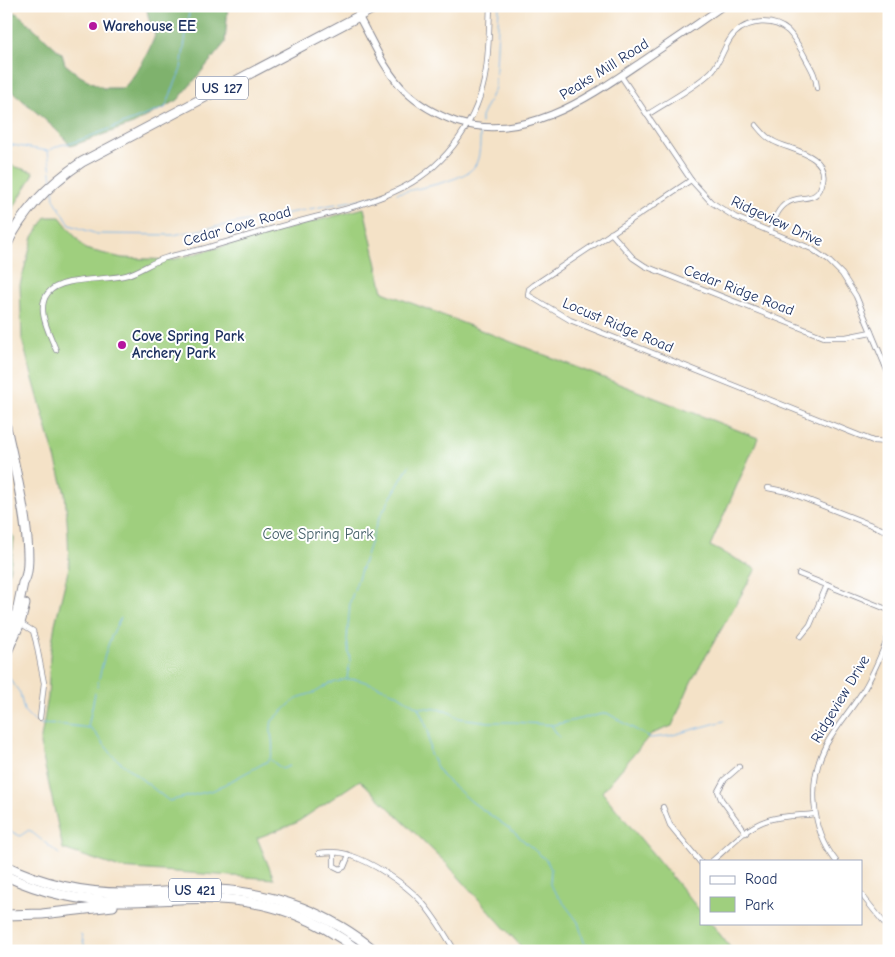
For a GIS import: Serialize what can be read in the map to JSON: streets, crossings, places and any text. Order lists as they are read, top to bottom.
{
  "streets": {
    "highway": ["US 127", "US 421"],
    "street": [
      "Peaks Mill Road",
      "Ridgeview Drive",
      "Cedar Cove Road",
      "Cedar Ridge Road",
      "Locust Ridge Road"
    ]
  },
  "crossings": [
    ["Peaks Mill Road", "US 127"],
    ["Peaks Mill Road", "Ridgeview Drive"],
    ["Peaks Mill Road", "Cedar Cove Road"],
    ["Ridgeview Drive", "Cedar Ridge Road"],
    ["Ridgeview Drive", "Locust Ridge Road"],
    ["Cedar Ridge Road", "Locust Ridge Road"]
  ],
  "parks": ["Cove Spring Park"],
  "places": ["Warehouse EE", "Cove Spring Park Archery Park"],
  "legend": ["Road", "Park"]
}
